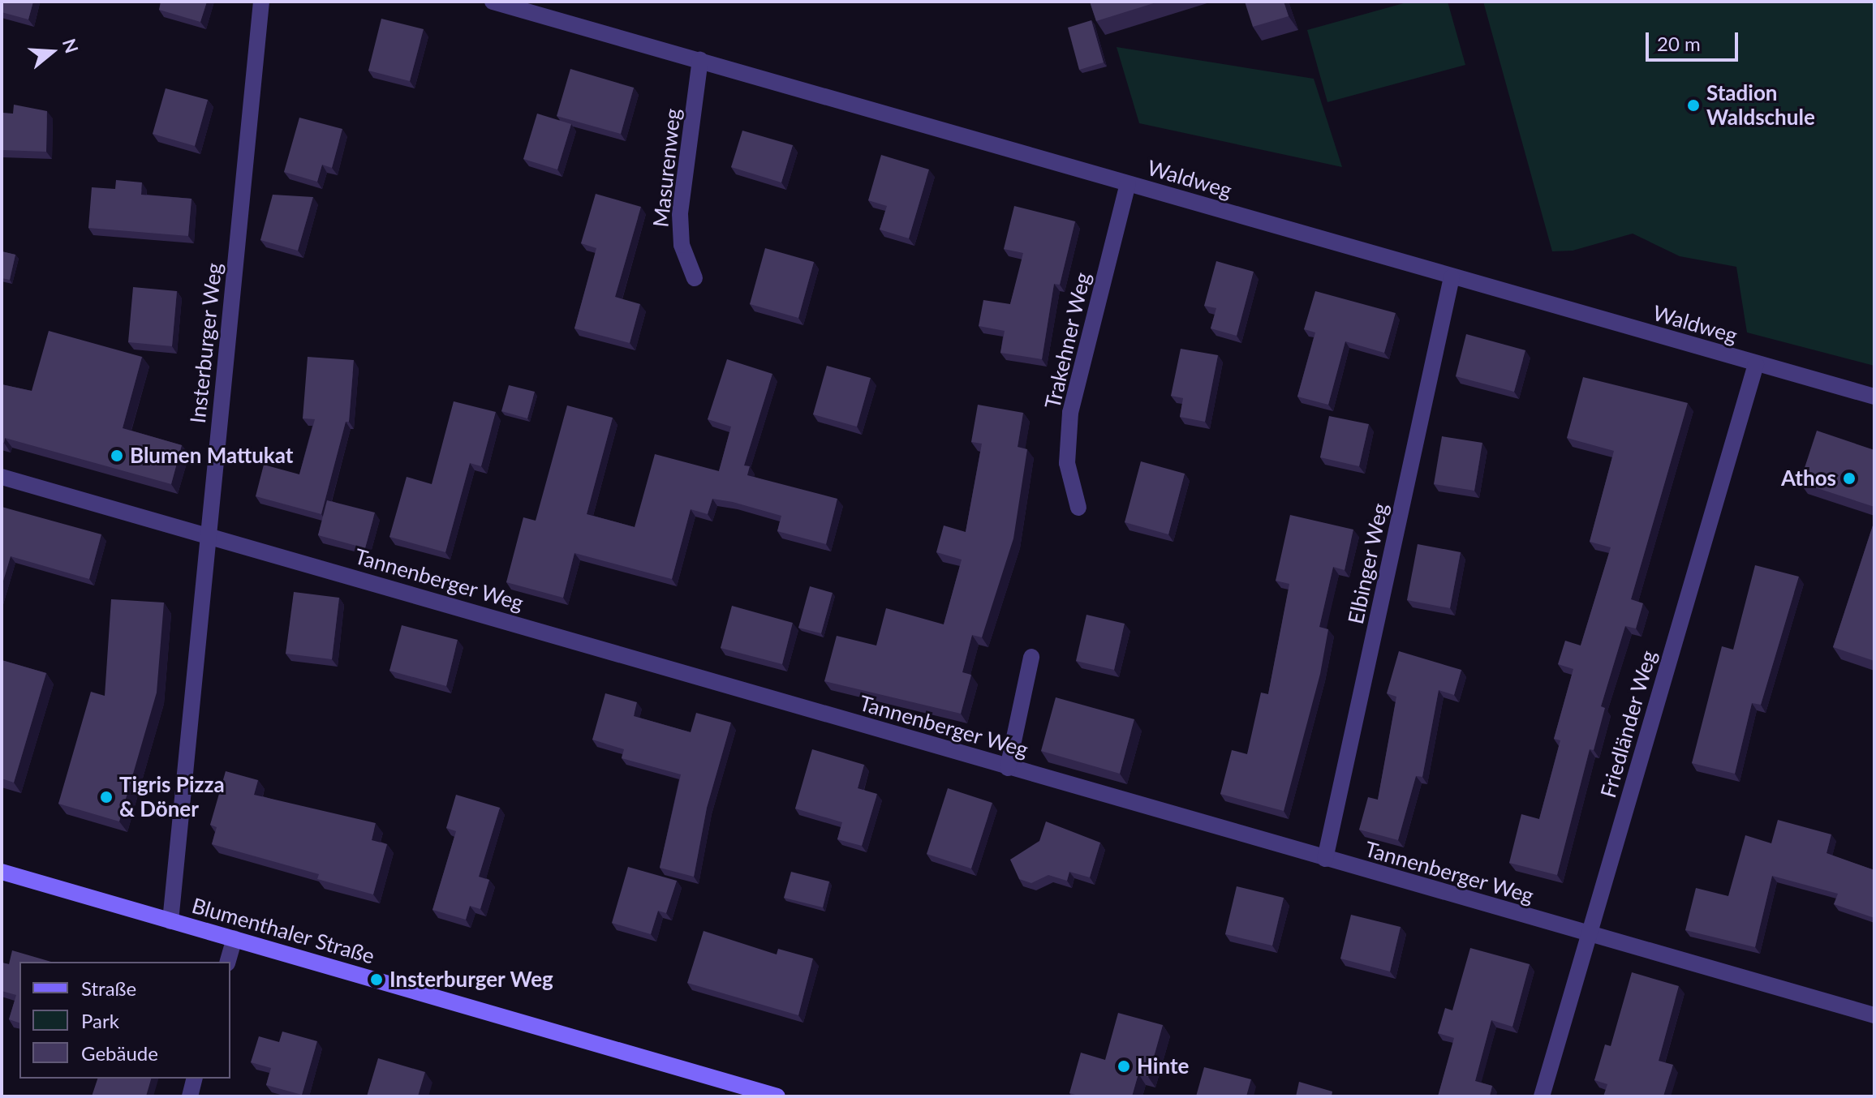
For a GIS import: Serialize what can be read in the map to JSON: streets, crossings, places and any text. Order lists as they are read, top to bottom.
{
  "streets": {
    "main road": ["Blumenthaler Straße"],
    "street": [
      "Masurenweg",
      "Waldweg",
      "Trakehner Weg",
      "Insterburger Weg",
      "Elbinger Weg",
      "Tannenberger Weg",
      "Friedländer Weg"
    ]
  },
  "crossings": [
    ["Masurenweg", "Waldweg"],
    ["Waldweg", "Trakehner Weg"],
    ["Waldweg", "Elbinger Weg"],
    ["Waldweg", "Friedländer Weg"],
    ["Insterburger Weg", "Tannenberger Weg"],
    ["Insterburger Weg", "Blumenthaler Straße"],
    ["Elbinger Weg", "Tannenberger Weg"],
    ["Tannenberger Weg", "Friedländer Weg"]
  ],
  "places": [
    "Stadion Waldschule",
    "Blumen Mattukat",
    "Athos",
    "Tigris Pizza & Döner",
    "Insterburger Weg",
    "Hinte"
  ],
  "legend": ["Straße", "Park", "Gebäude"],
  "scale_bar": "20 m",
  "north": "right"
}
